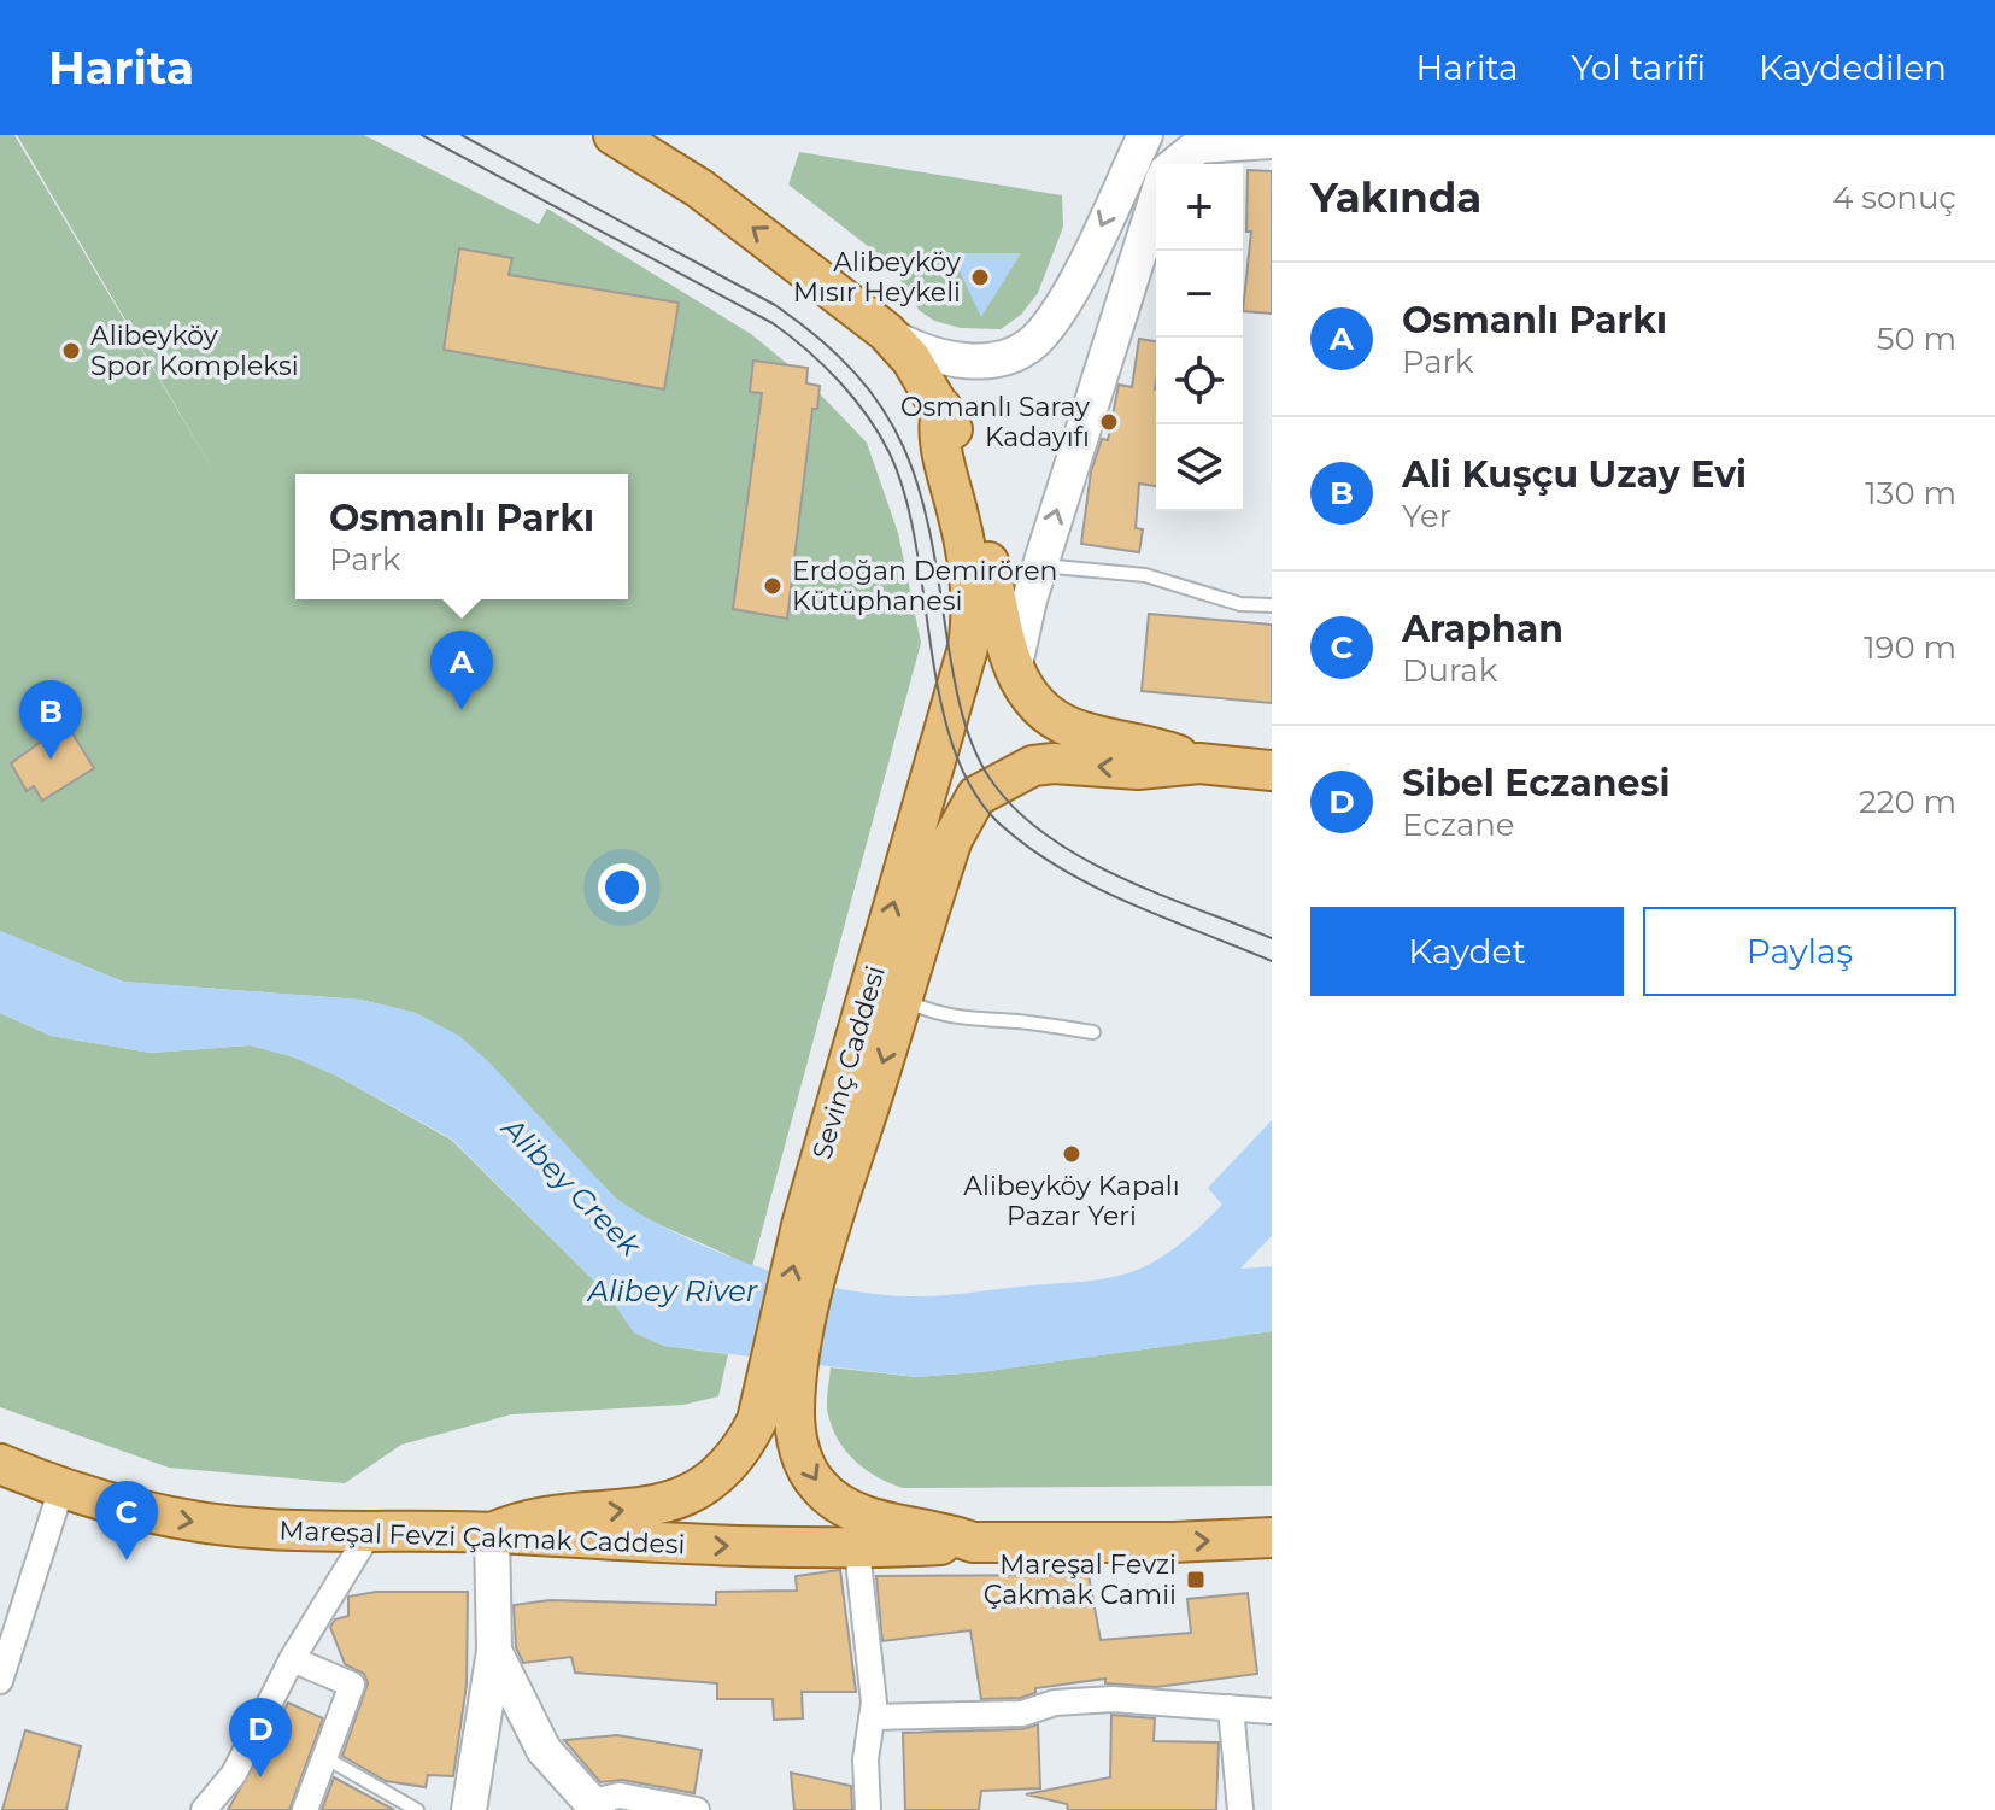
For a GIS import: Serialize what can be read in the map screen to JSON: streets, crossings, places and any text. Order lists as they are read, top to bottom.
{
  "streets": {
    "main road": ["Sevinç Caddesi", "Mareşal Fevzi Çakmak Caddesi"]
  },
  "one_way": ["Mareşal Fevzi Çakmak Caddesi"],
  "water": ["Alibey Creek", "Alibey River"],
  "places": {
    "other": [
      "Alibeyköy Mısır Heykeli",
      "Alibeyköy Spor Kompleksi",
      "Osmanlı Saray Kadayıfı",
      "Erdoğan Demirören Kütüphanesi",
      "Alibeyköy Kapalı Pazar Yeri"
    ],
    "transit": ["Mareşal Fevzi Çakmak Camii"]
  },
  "page": {
    "header": "Harita",
    "nav": ["Harita", "Yol tarifi", "Kaydedilen"],
    "heading": ["Yakında", "4 sonuç"],
    "map_buttons": ["+", "−"],
    "list": [
      {
        "mark": "A",
        "name": "Osmanlı Parkı",
        "note": "Park",
        "value": "50 m"
      },
      {
        "mark": "B",
        "name": "Ali Kuşçu Uzay Evi",
        "note": "Yer",
        "value": "130 m"
      },
      {
        "mark": "C",
        "name": "Araphan",
        "note": "Durak",
        "value": "190 m"
      },
      {
        "mark": "D",
        "name": "Sibel Eczanesi",
        "note": "Eczane",
        "value": "220 m"
      }
    ],
    "popup": ["Osmanlı Parkı", "Park"],
    "pins": [
      "A",
      "B",
      "C",
      "D"
    ],
    "buttons": ["Kaydet", "Paylaş"]
  }
}
